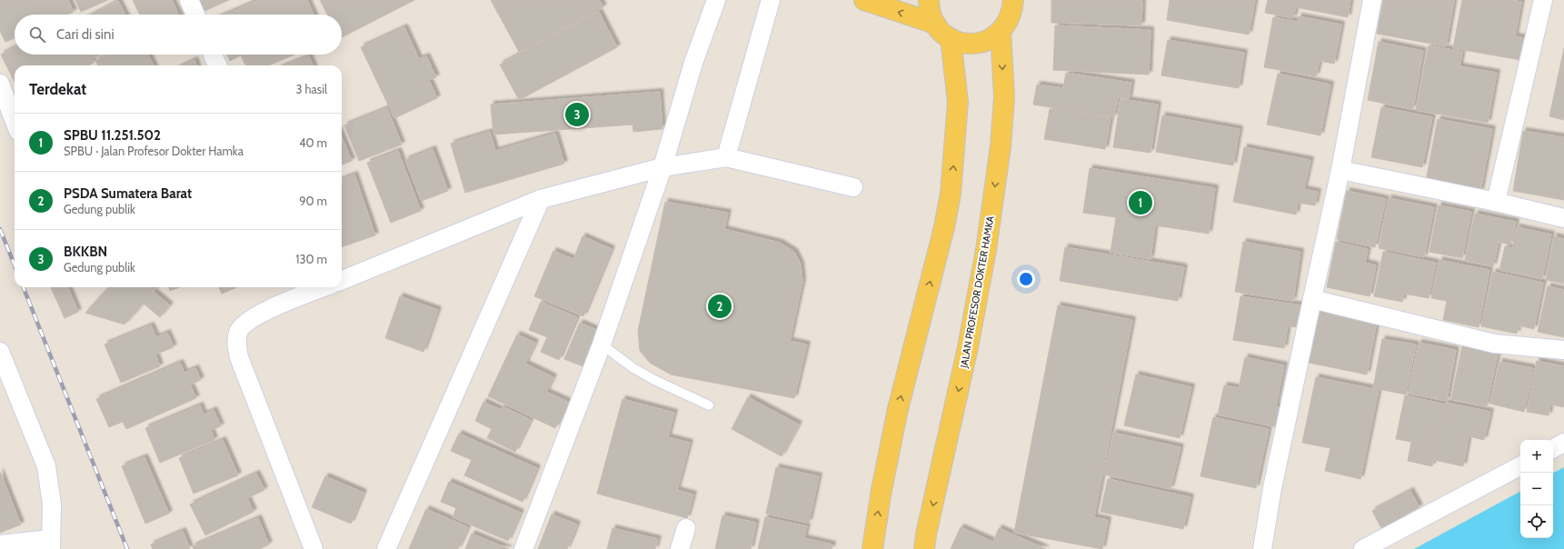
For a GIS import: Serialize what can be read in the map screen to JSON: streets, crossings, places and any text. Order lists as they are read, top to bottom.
{
  "streets": {
    "main road": ["JALAN PROFESOR DOKTER HAMKA"]
  },
  "page": {
    "search": "Cari di sini",
    "heading": ["Terdekat", "3 hasil"],
    "pins": ["3", "1", "2"],
    "list": [
      {
        "mark": "1",
        "name": "SPBU 11.251.502",
        "note": "SPBU · Jalan Profesor Dokter Hamka",
        "value": "40 m"
      },
      {
        "mark": "2",
        "name": "PSDA Sumatera Barat",
        "note": "Gedung publik",
        "value": "90 m"
      },
      {
        "mark": "3",
        "name": "BKKBN",
        "note": "Gedung publik",
        "value": "130 m"
      }
    ],
    "map_buttons": ["+", "−"]
  }
}
